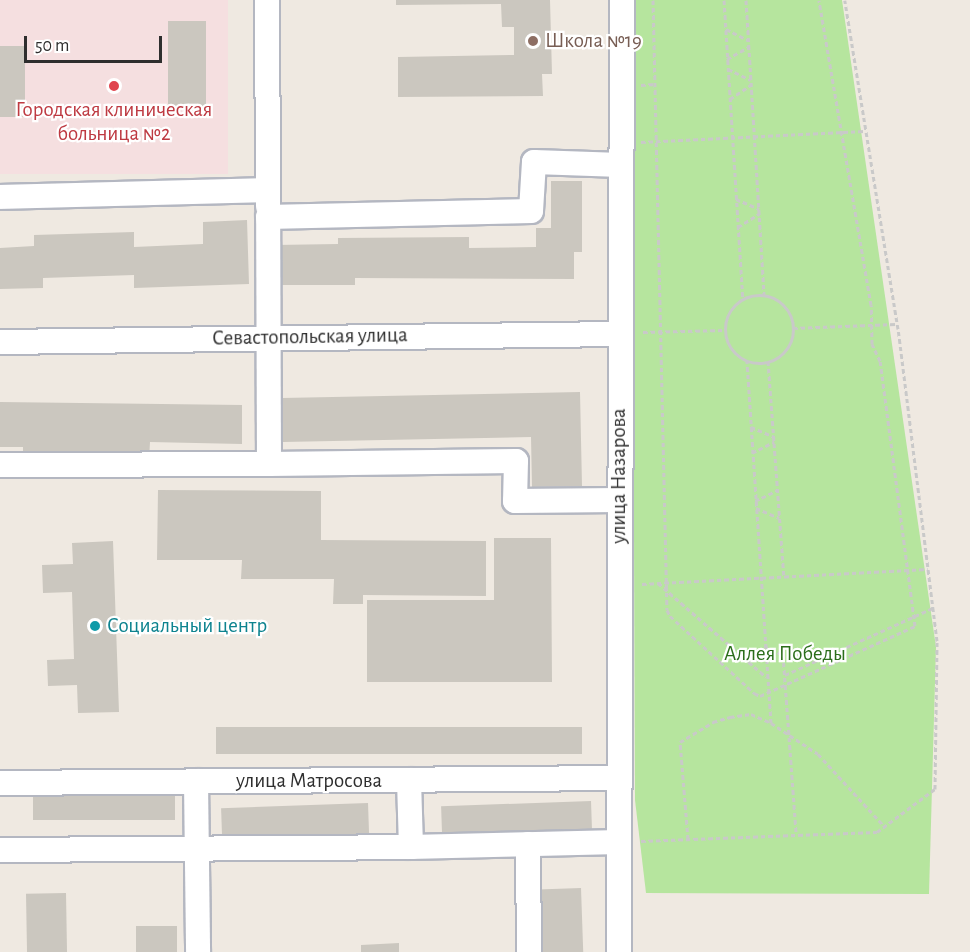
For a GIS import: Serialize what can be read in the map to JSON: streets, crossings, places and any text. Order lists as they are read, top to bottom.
{
  "streets": {
    "street": ["Севастопольская улица", "улица Назарова", "улица Матросова"]
  },
  "crossings": [
    ["Севастопольская улица", "улица Назарова"],
    ["улица Назарова", "улица Матросова"]
  ],
  "parks": ["Аллея Победы"],
  "places": ["Школа №19", "Городская клиническая больница №2", "Социальный центр"],
  "scale_bar": "50 m"
}
